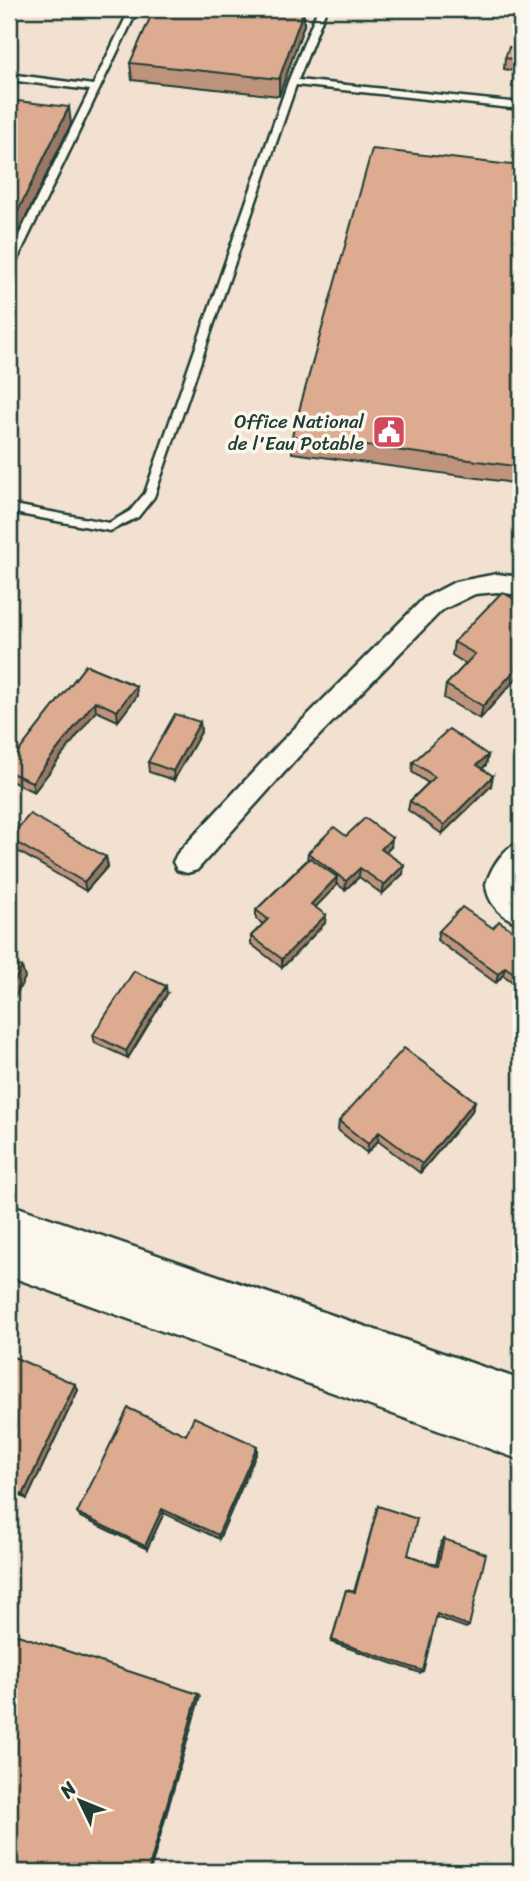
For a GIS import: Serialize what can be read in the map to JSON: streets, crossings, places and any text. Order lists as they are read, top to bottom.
{
  "places": {
    "public building": ["Office National de l'Eau Potable"]
  },
  "north": "top left"
}
